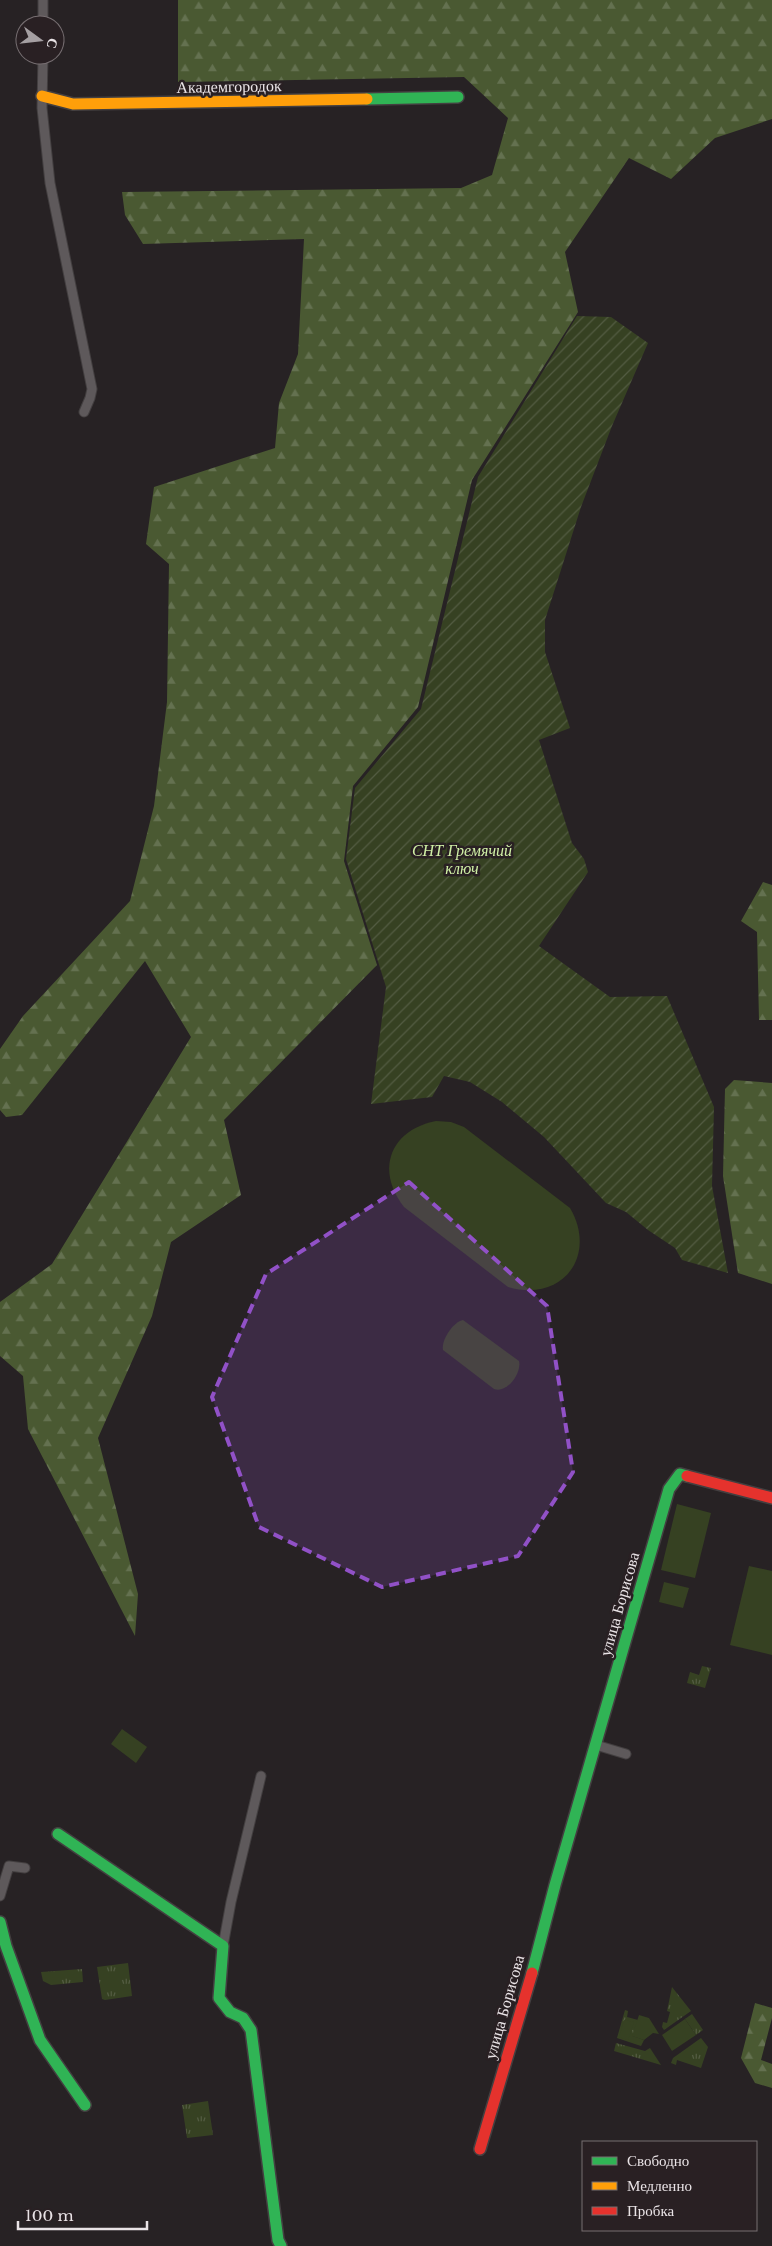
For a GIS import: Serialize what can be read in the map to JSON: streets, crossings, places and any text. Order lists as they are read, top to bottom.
{
  "streets": {
    "street": ["Академгородок", "улица Борисова"]
  },
  "parks": ["СНТ Гремячий ключ"],
  "legend": ["Свободно", "Медленно", "Пробка"],
  "scale_bar": "100 m",
  "north": "right"
}
